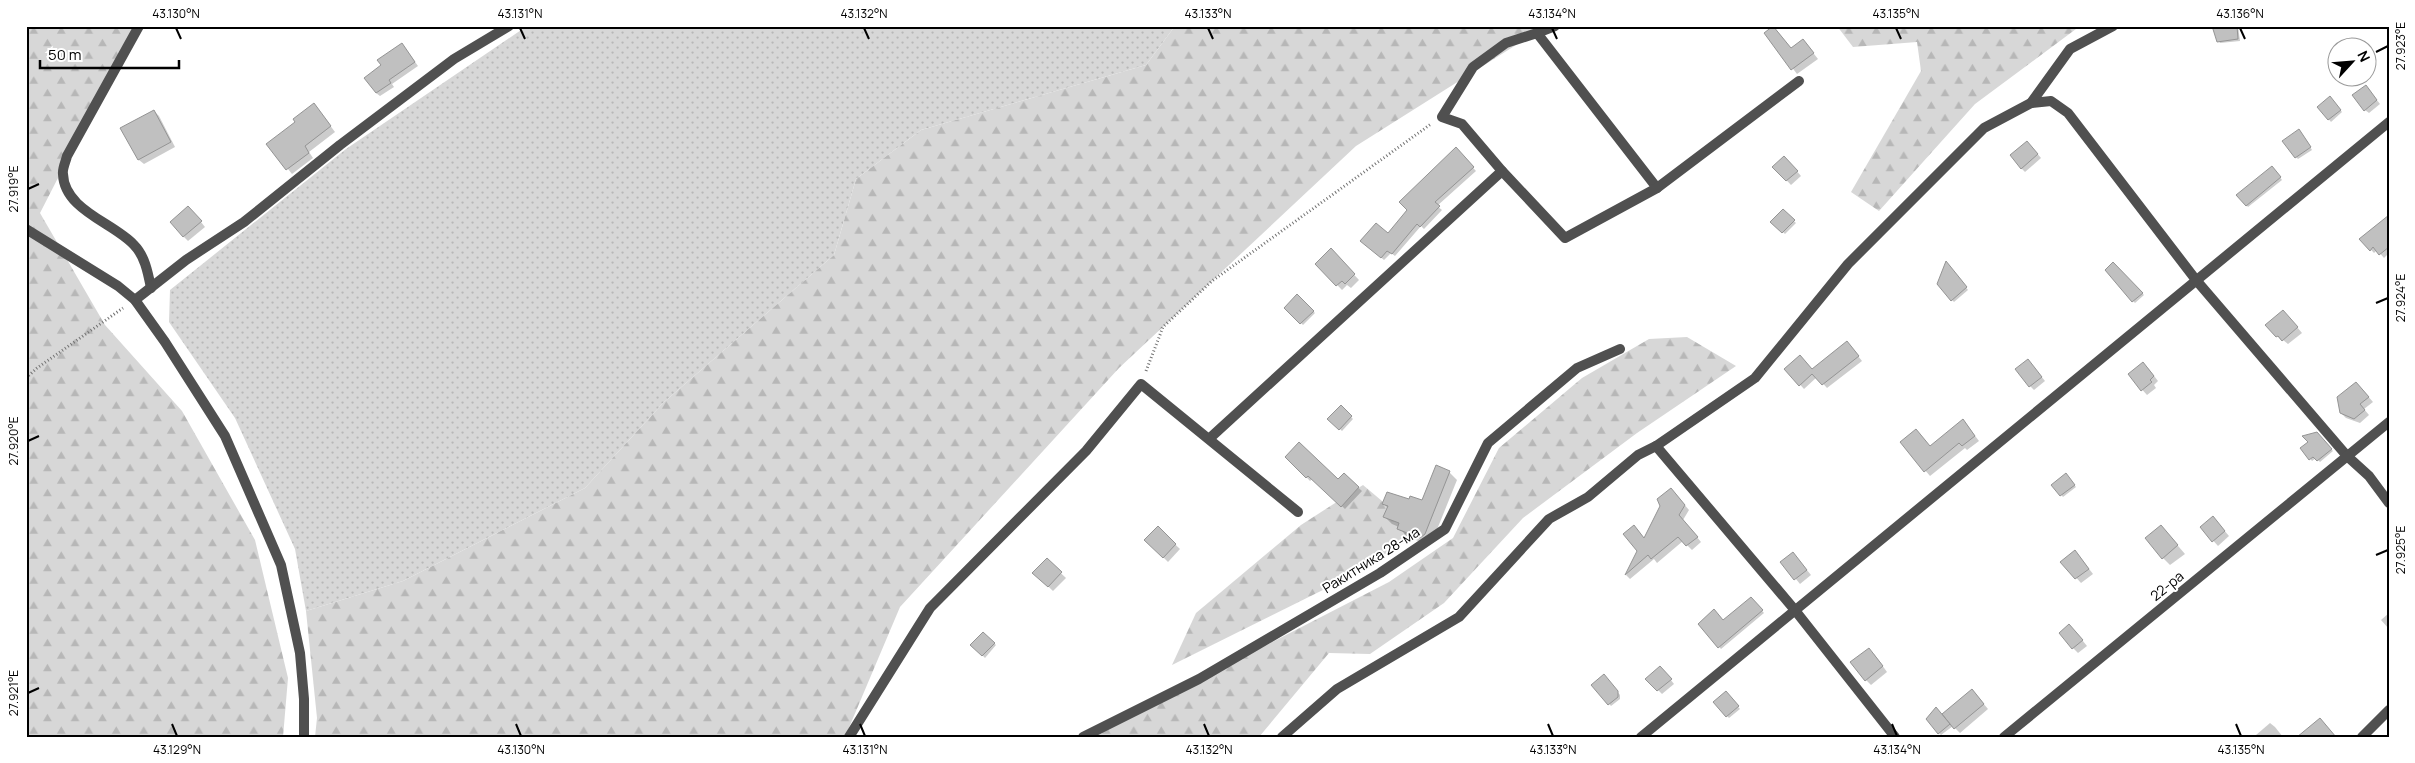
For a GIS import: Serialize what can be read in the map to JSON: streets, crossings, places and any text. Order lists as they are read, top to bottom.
{
  "streets": {
    "street": ["Ракитника 28-ма", "22-ра"]
  },
  "scale_bar": "50 m",
  "north": "top right",
  "coordinates": [
    "43.130°N",
    "43.131°N",
    "43.132°N",
    "43.133°N",
    "43.134°N",
    "43.135°N",
    "43.136°N",
    "27.923°E",
    "27.919°E",
    "27.924°E",
    "27.920°E",
    "27.925°E",
    "27.921°E",
    "43.129°N"
  ]
}
